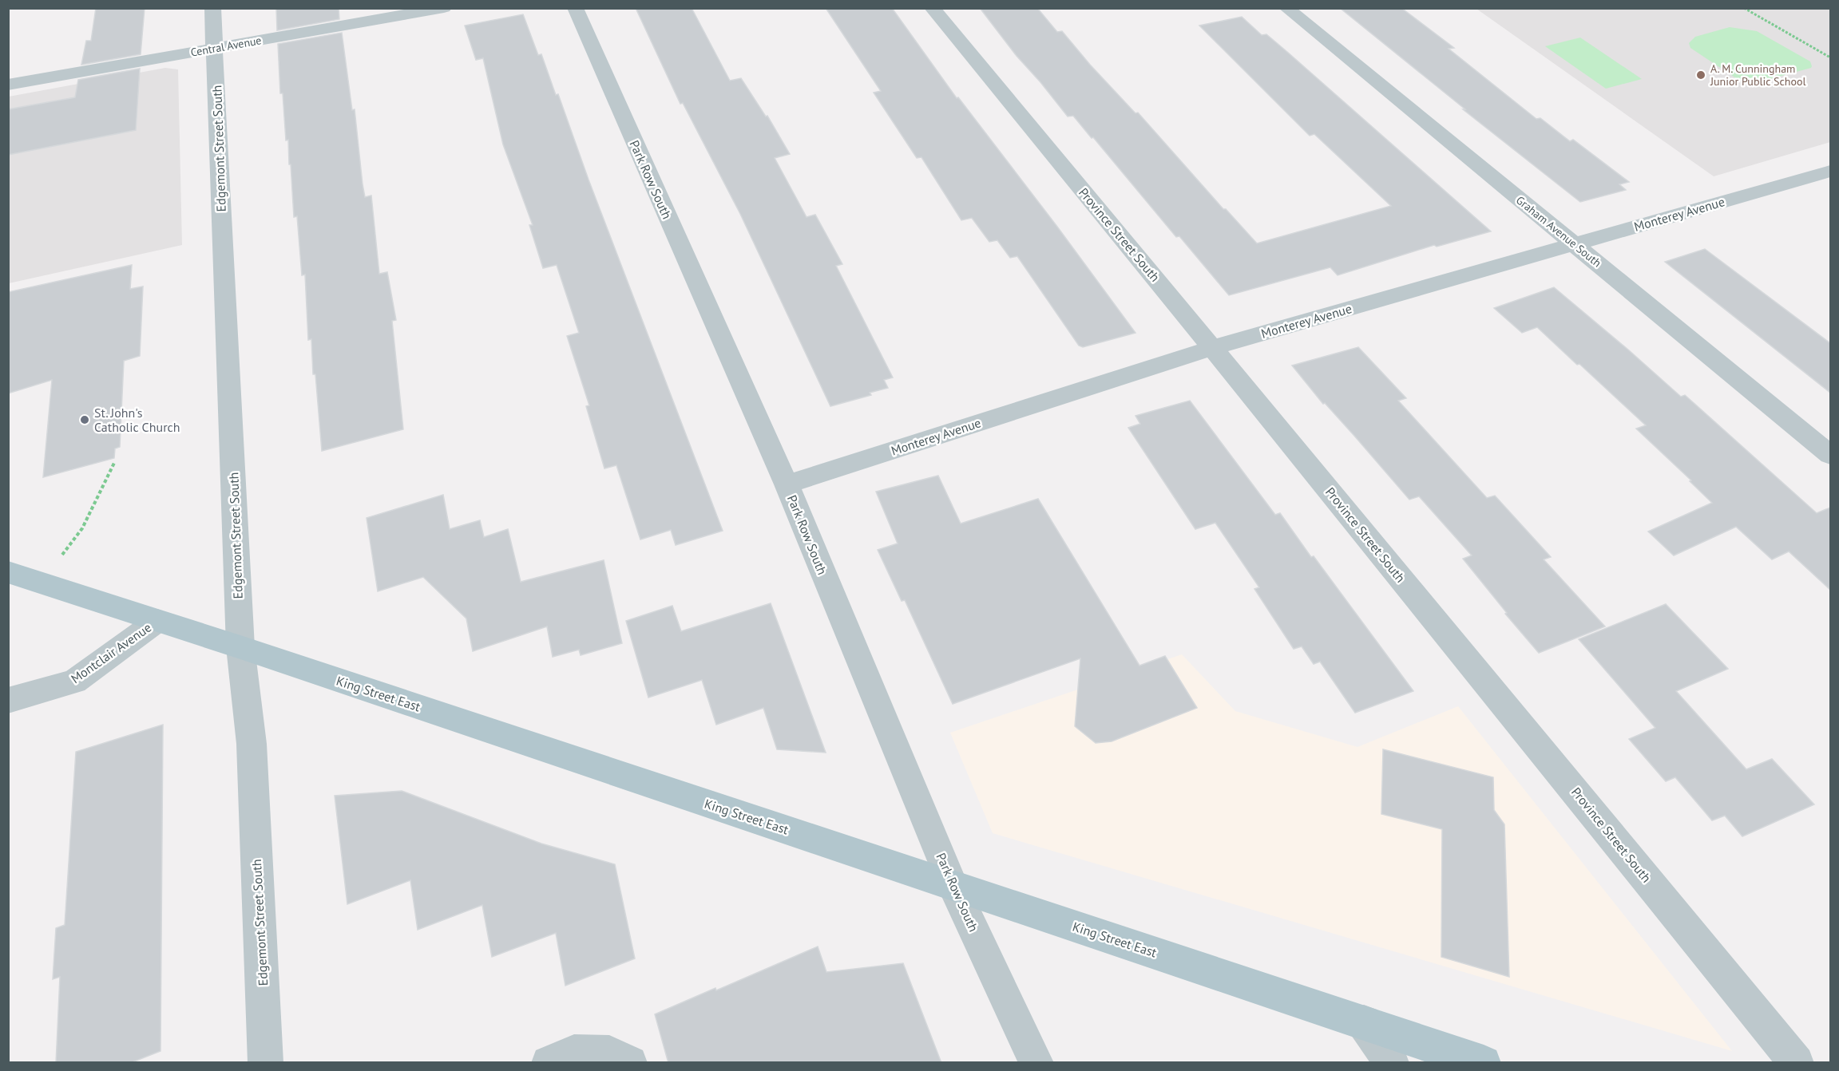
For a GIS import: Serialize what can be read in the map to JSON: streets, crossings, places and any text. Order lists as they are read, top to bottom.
{
  "streets": {
    "main road": ["King Street East"],
    "street": [
      "Central Avenue",
      "Edgemont Street South",
      "Park Row South",
      "Monterey Avenue",
      "Graham Avenue South",
      "Province Street South",
      "Montclair Avenue"
    ]
  },
  "crossings": [
    ["Central Avenue", "Edgemont Street South"],
    ["Edgemont Street South", "King Street East"],
    ["Park Row South", "Monterey Avenue"],
    ["Park Row South", "King Street East"],
    ["Monterey Avenue", "Graham Avenue South"],
    ["Monterey Avenue", "Province Street South"],
    ["Montclair Avenue", "King Street East"]
  ],
  "places": ["A. M. Cunningham Junior Public School", "St. John's Catholic Church"]
}
